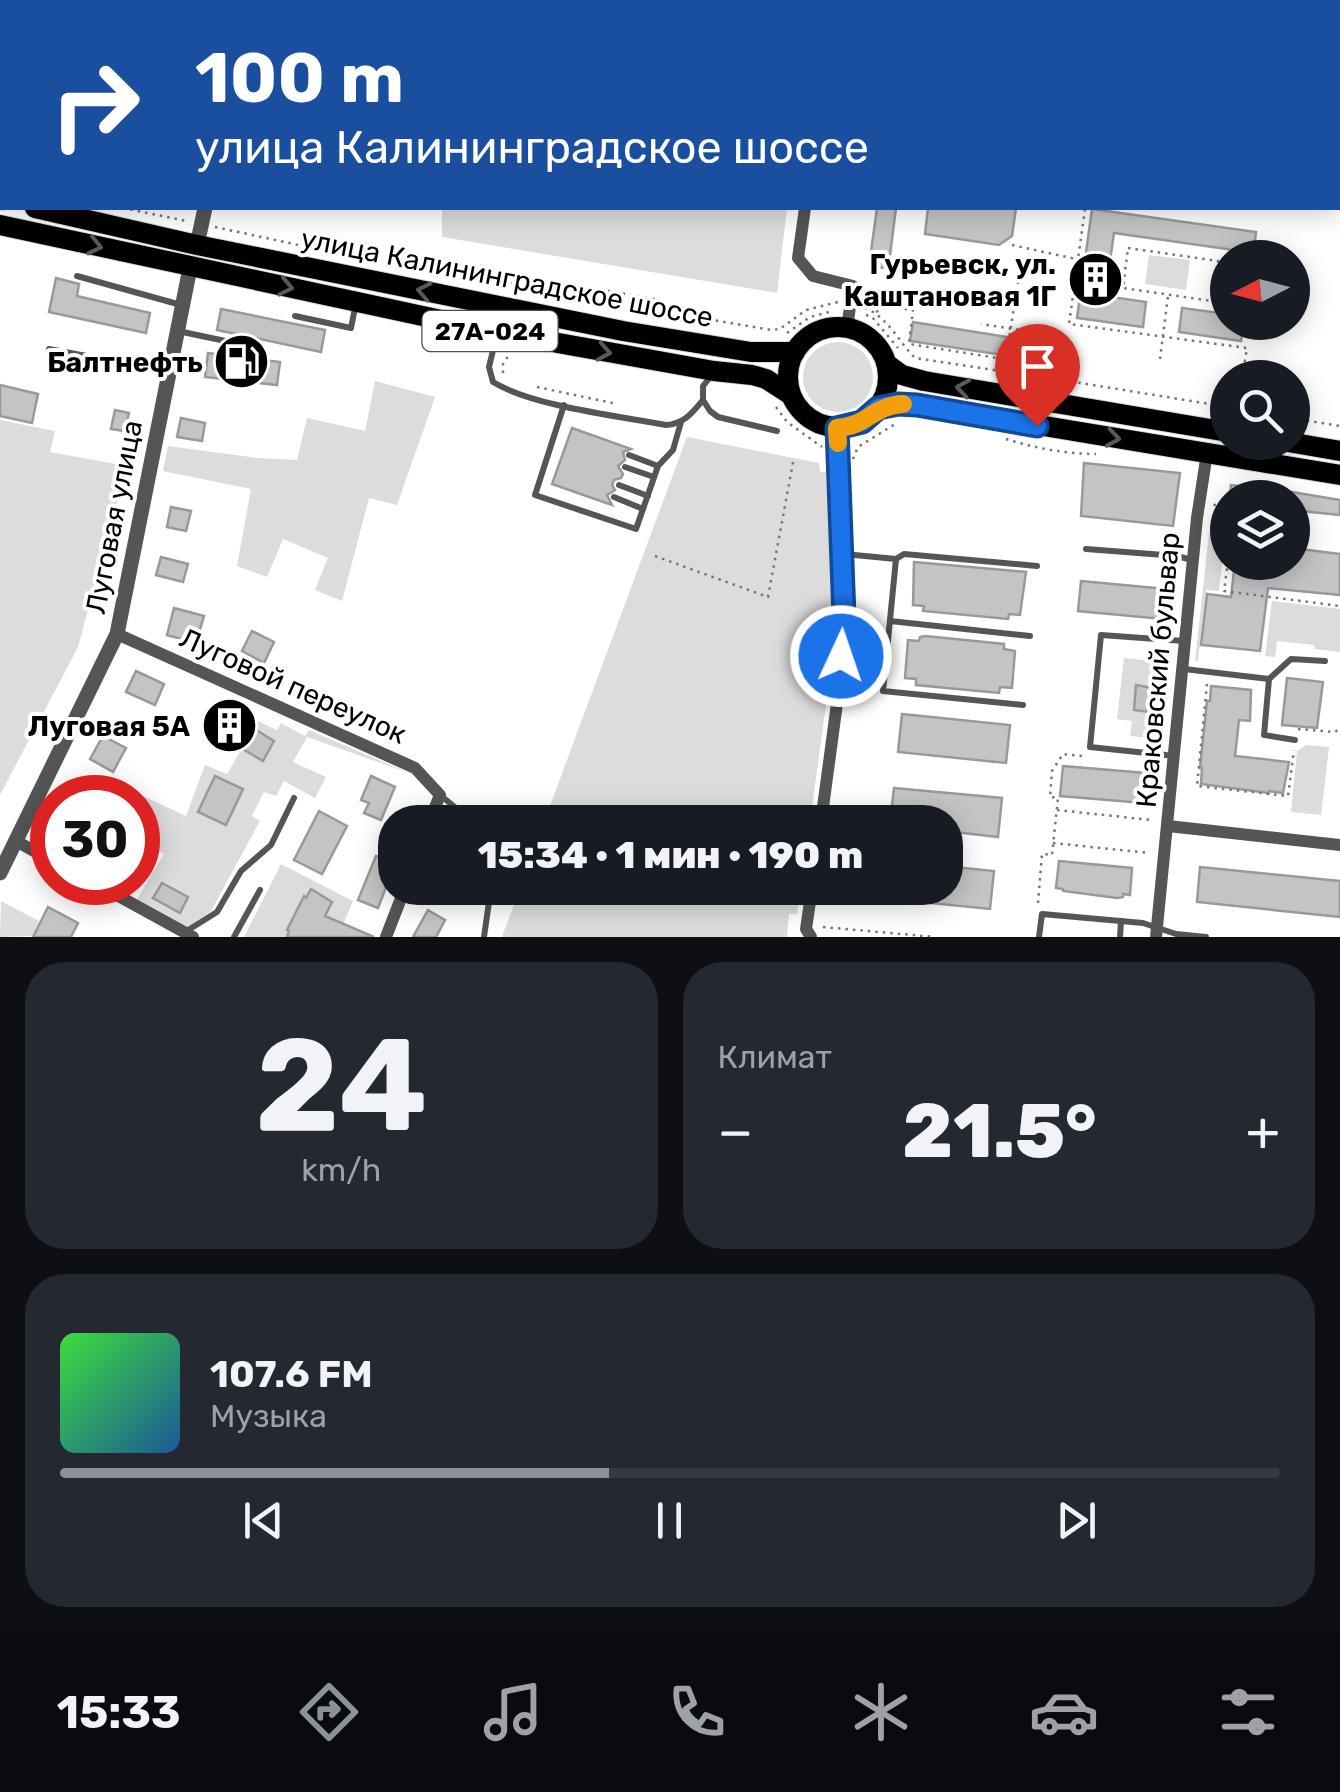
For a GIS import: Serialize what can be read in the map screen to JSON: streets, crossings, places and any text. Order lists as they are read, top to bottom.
{
  "streets": {
    "main road": ["улица Калининградское шоссе", "27А-024"],
    "street": ["Луговая улица", "Краковский бульвар", "Луговой переулок"]
  },
  "crossings": [
    ["улица Калининградское шоссе", "27А-024"],
    ["улица Калининградское шоссе", "Луговая улица"],
    ["Луговая улица", "Луговой переулок"]
  ],
  "places": {
    "building": ["Гурьевск, ул. Каштановая 1Г", "Луговая 5А"],
    "fuel station": ["Балтнефть"]
  },
  "north": "left",
  "page": {
    "turn": ["100 m", "улица Калининградское шоссе"],
    "limit": "30",
    "trip": "15:34 · 1 мин · 190 m",
    "tile": [
      ["24", "km/h"],
      "Климат"
    ],
    "heat": ["−", "21.5°", "+"],
    "song": ["107.6 FM", "Музыка"],
    "tabs": "15:33"
  }
}
